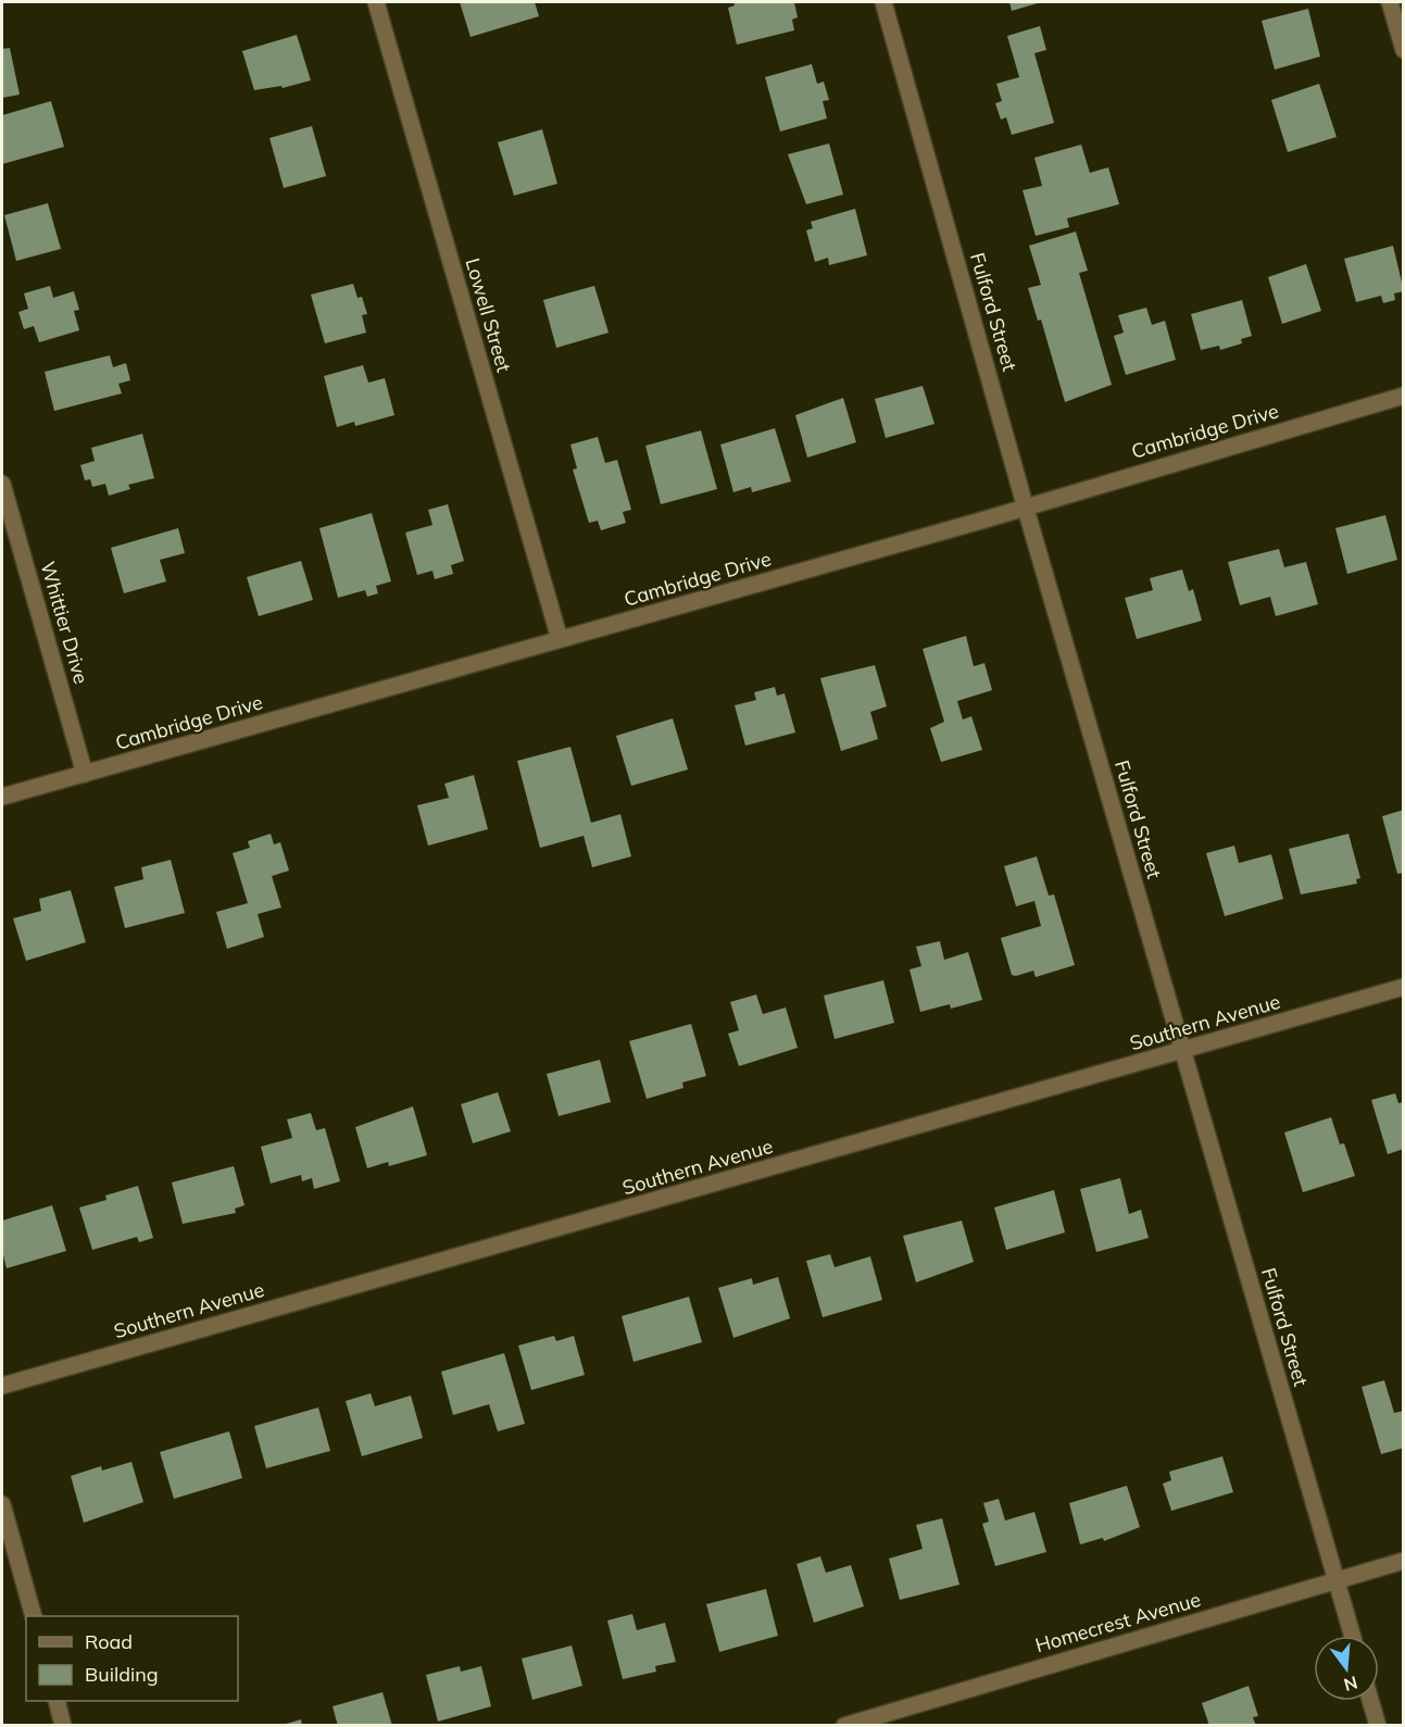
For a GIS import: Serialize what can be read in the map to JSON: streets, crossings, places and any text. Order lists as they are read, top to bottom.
{
  "streets": {
    "street": [
      "Fulford Street",
      "Lowell Street",
      "Cambridge Drive",
      "Whittier Drive",
      "Southern Avenue",
      "Homecrest Avenue"
    ]
  },
  "crossings": [
    ["Fulford Street", "Cambridge Drive"],
    ["Fulford Street", "Southern Avenue"],
    ["Fulford Street", "Homecrest Avenue"],
    ["Lowell Street", "Cambridge Drive"],
    ["Cambridge Drive", "Whittier Drive"]
  ],
  "legend": ["Road", "Building"],
  "north": "bottom"
}
